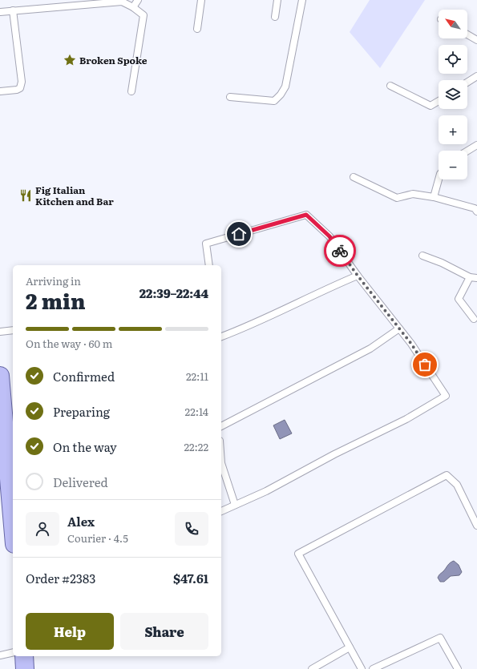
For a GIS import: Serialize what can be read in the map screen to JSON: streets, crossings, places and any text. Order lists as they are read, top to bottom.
{
  "places": {
    "place": ["Broken Spoke"],
    "restaurant": ["Fig Italian Kitchen and Bar"]
  },
  "north": "top left",
  "page": {
    "map_buttons": ["+", "−"],
    "heading": ["2 min", "Arriving in", "22:39–22:44"],
    "panel": [
      "Alex",
      "Courier · 4.5",
      "Order #2383",
      "$47.61"
    ],
    "bar": "On the way · 60 m",
    "list": [
      ["Confirmed", "22:11"],
      ["Preparing", "22:14"],
      ["On the way", "22:22"],
      "Delivered"
    ],
    "buttons": ["Help", "Share"]
  }
}
